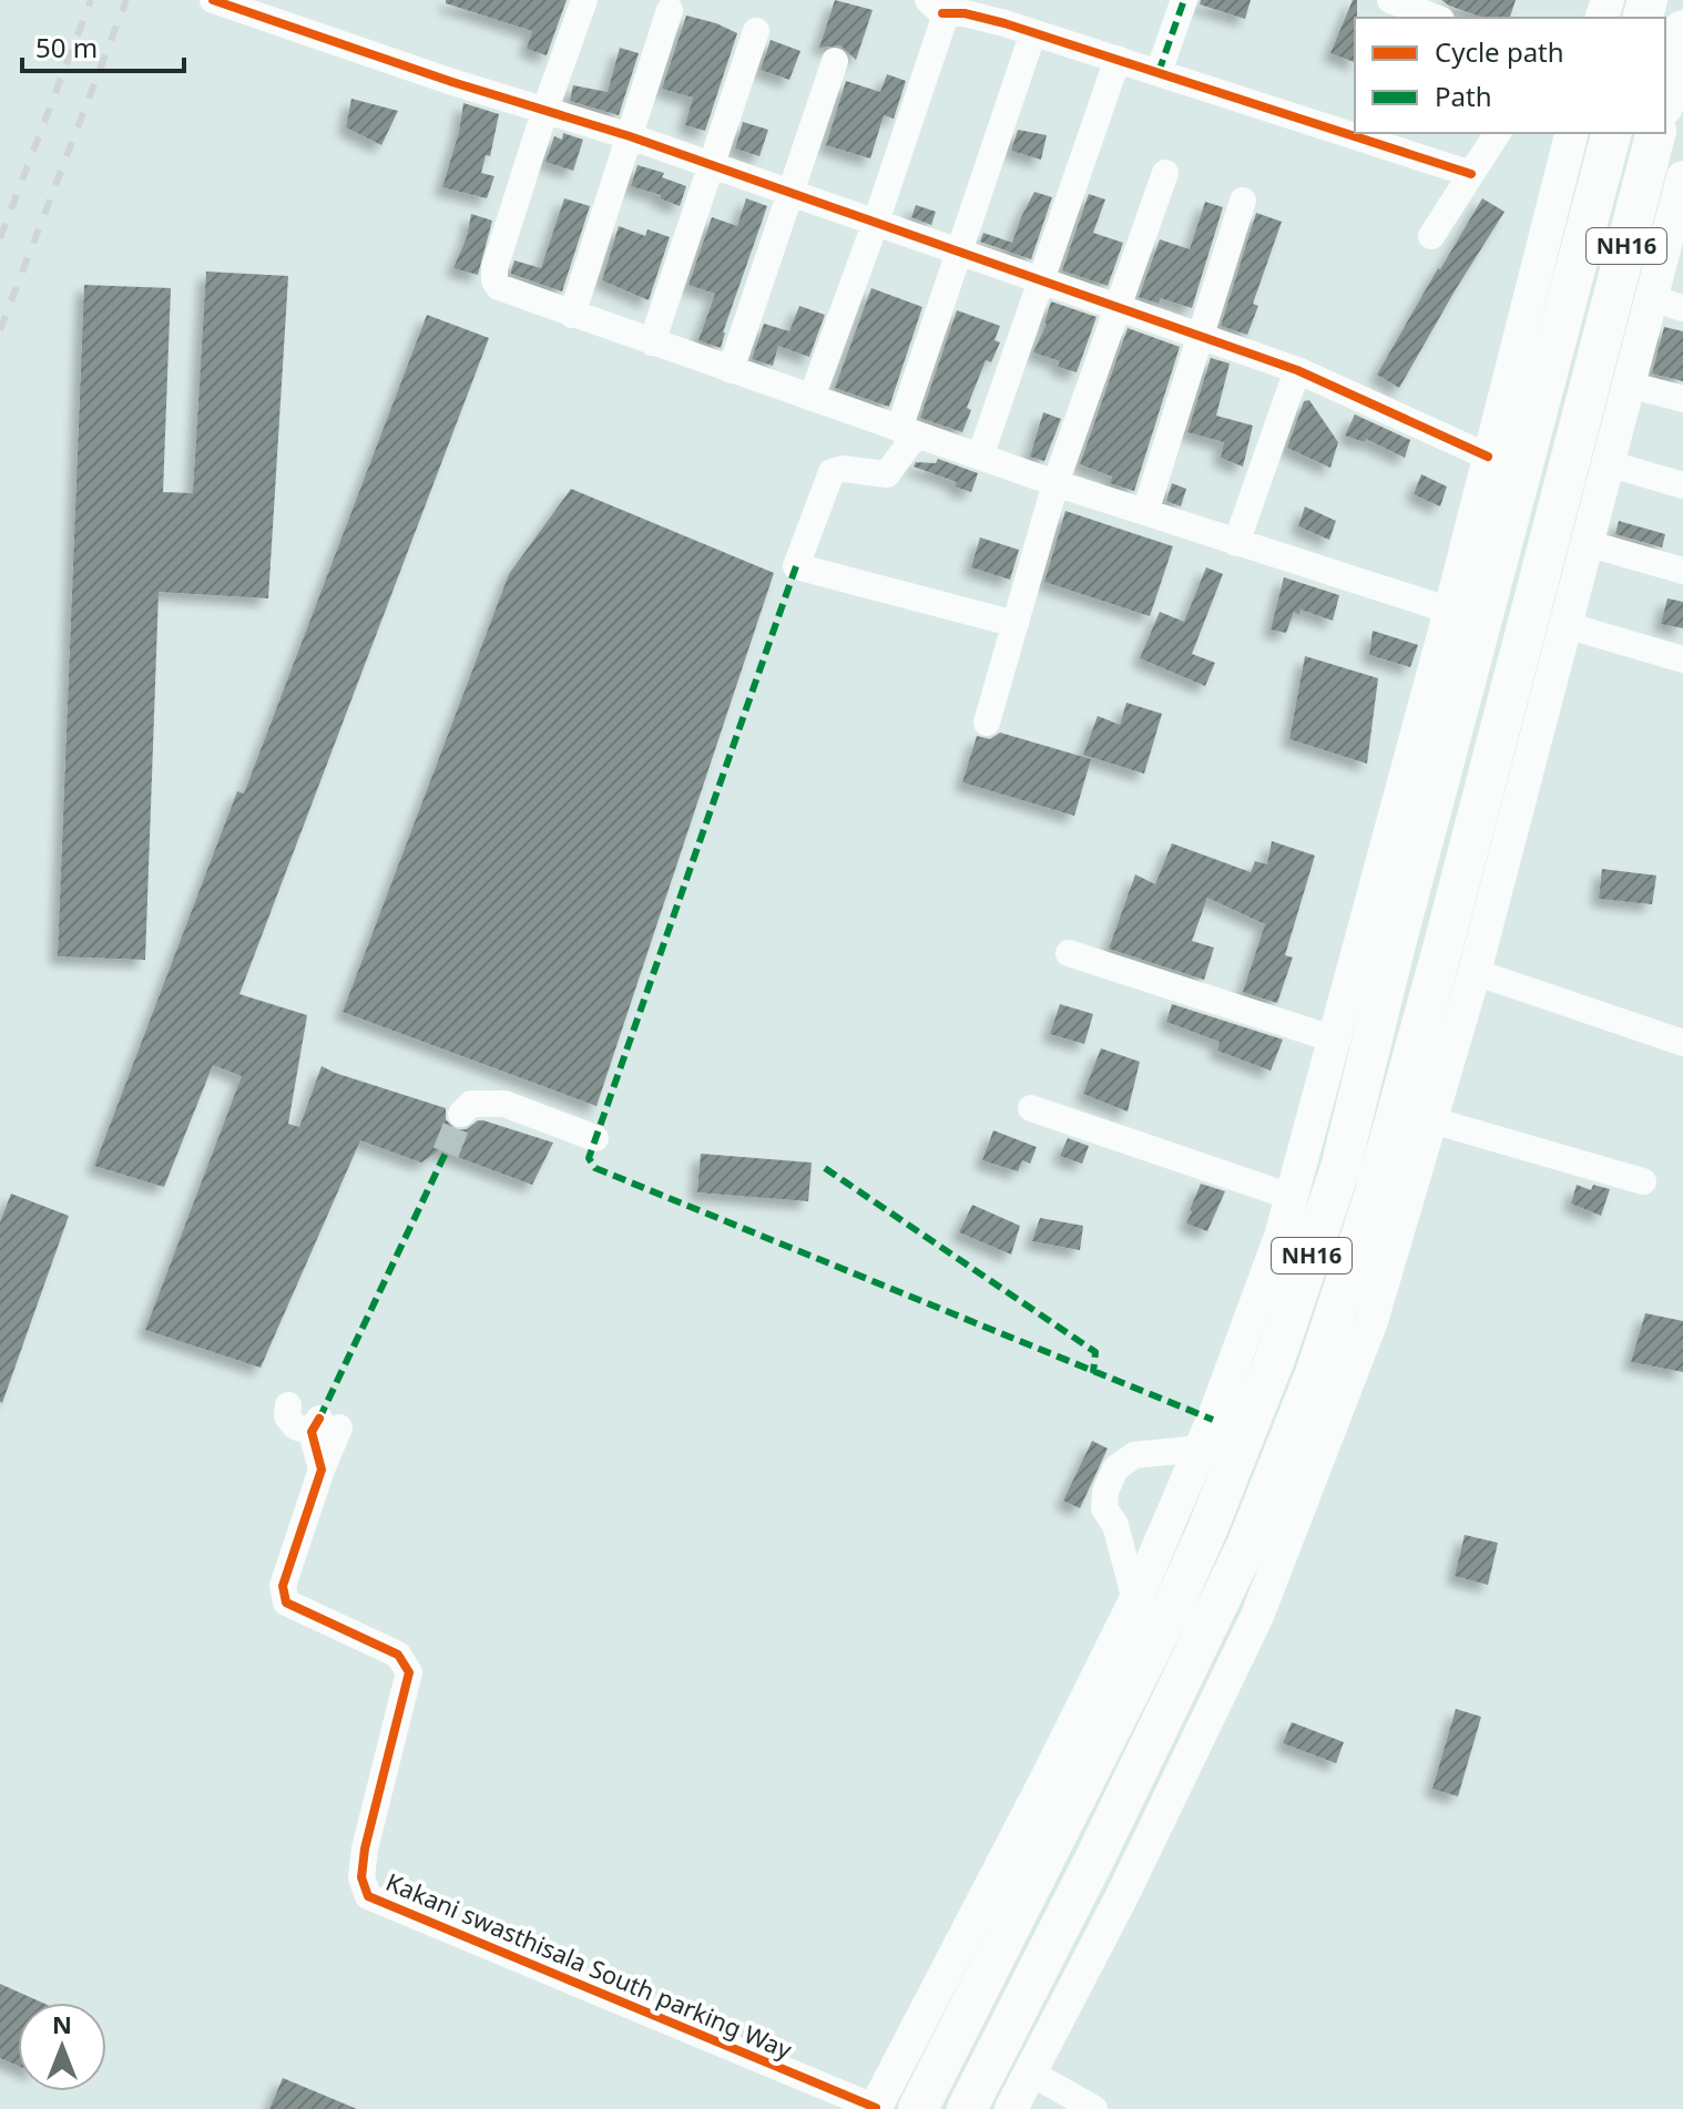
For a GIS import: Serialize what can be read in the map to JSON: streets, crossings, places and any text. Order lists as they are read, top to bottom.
{
  "streets": {
    "highway": ["NH16"],
    "street": ["Kakani swasthisala South parking Way"]
  },
  "legend": ["Cycle path", "Path"],
  "scale_bar": "50 m",
  "north": "top"
}
